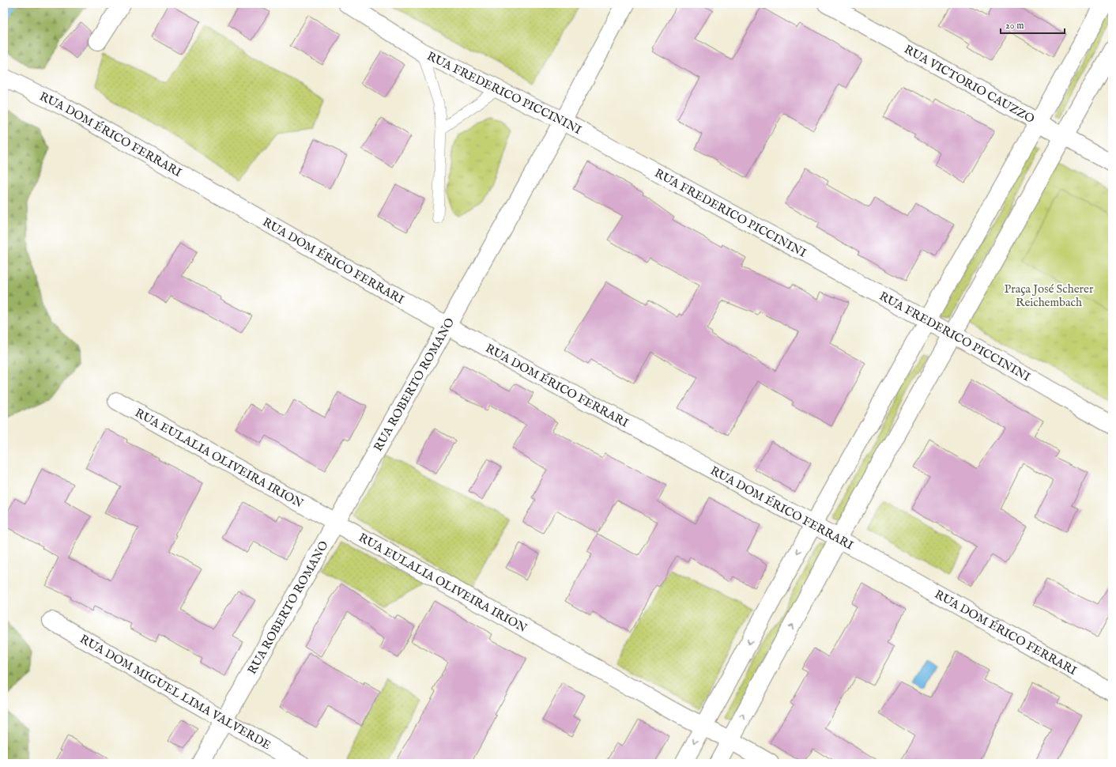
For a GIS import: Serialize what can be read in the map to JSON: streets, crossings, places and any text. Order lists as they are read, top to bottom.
{
  "streets": {
    "street": [
      "RUA VICTORIO CAUZZO",
      "RUA FREDERICO PICCININI",
      "RUA DOM ÉRICO FERRARI",
      "RUA ROBERTO ROMANO",
      "RUA EULALIA OLIVEIRA IRION",
      "RUA DOM MIGUEL LIMA VALVERDE"
    ]
  },
  "crossings": [
    ["RUA FREDERICO PICCININI", "RUA ROBERTO ROMANO"],
    ["RUA DOM ÉRICO FERRARI", "RUA ROBERTO ROMANO"],
    ["RUA ROBERTO ROMANO", "RUA EULALIA OLIVEIRA IRION"],
    ["RUA ROBERTO ROMANO", "RUA DOM MIGUEL LIMA VALVERDE"]
  ],
  "parks": ["Praça José Scherer Reichembach"],
  "scale_bar": "20 m"
}
